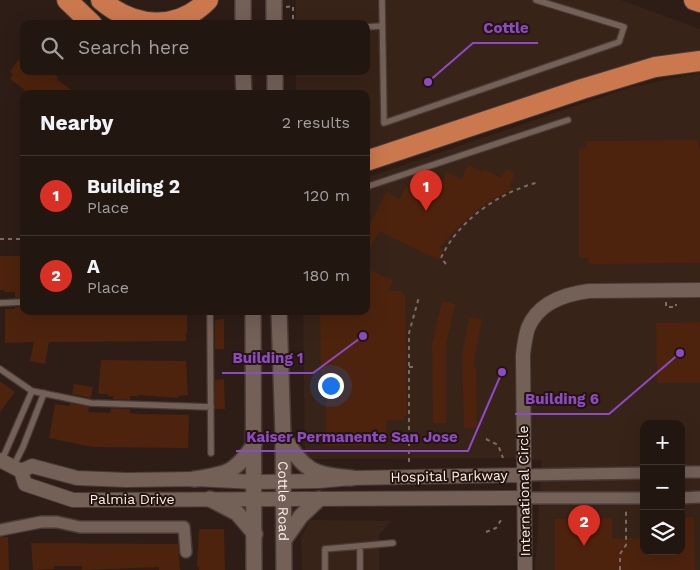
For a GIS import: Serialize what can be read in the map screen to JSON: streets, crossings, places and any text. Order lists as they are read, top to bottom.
{
  "streets": {
    "main road": ["Cottle Road"],
    "street": ["Hospital Parkway", "International Circle", "Palmia Drive"]
  },
  "crossings": [
    ["Hospital Parkway", "International Circle"],
    ["Hospital Parkway", "Palmia Drive"],
    ["Hospital Parkway", "Cottle Road"],
    ["Palmia Drive", "Cottle Road"]
  ],
  "places": [
    "Cottle",
    "Building 1",
    "Building 6",
    "Kaiser Permanente San Jose"
  ],
  "page": {
    "search": "Search here",
    "heading": ["Nearby", "2 results"],
    "list": [
      {
        "mark": "1",
        "name": "Building 2",
        "note": "Place",
        "value": "120 m"
      },
      {
        "mark": "2",
        "name": "A",
        "note": "Place",
        "value": "180 m"
      }
    ],
    "pins": ["1", "2"],
    "map_buttons": ["+", "−"]
  }
}
